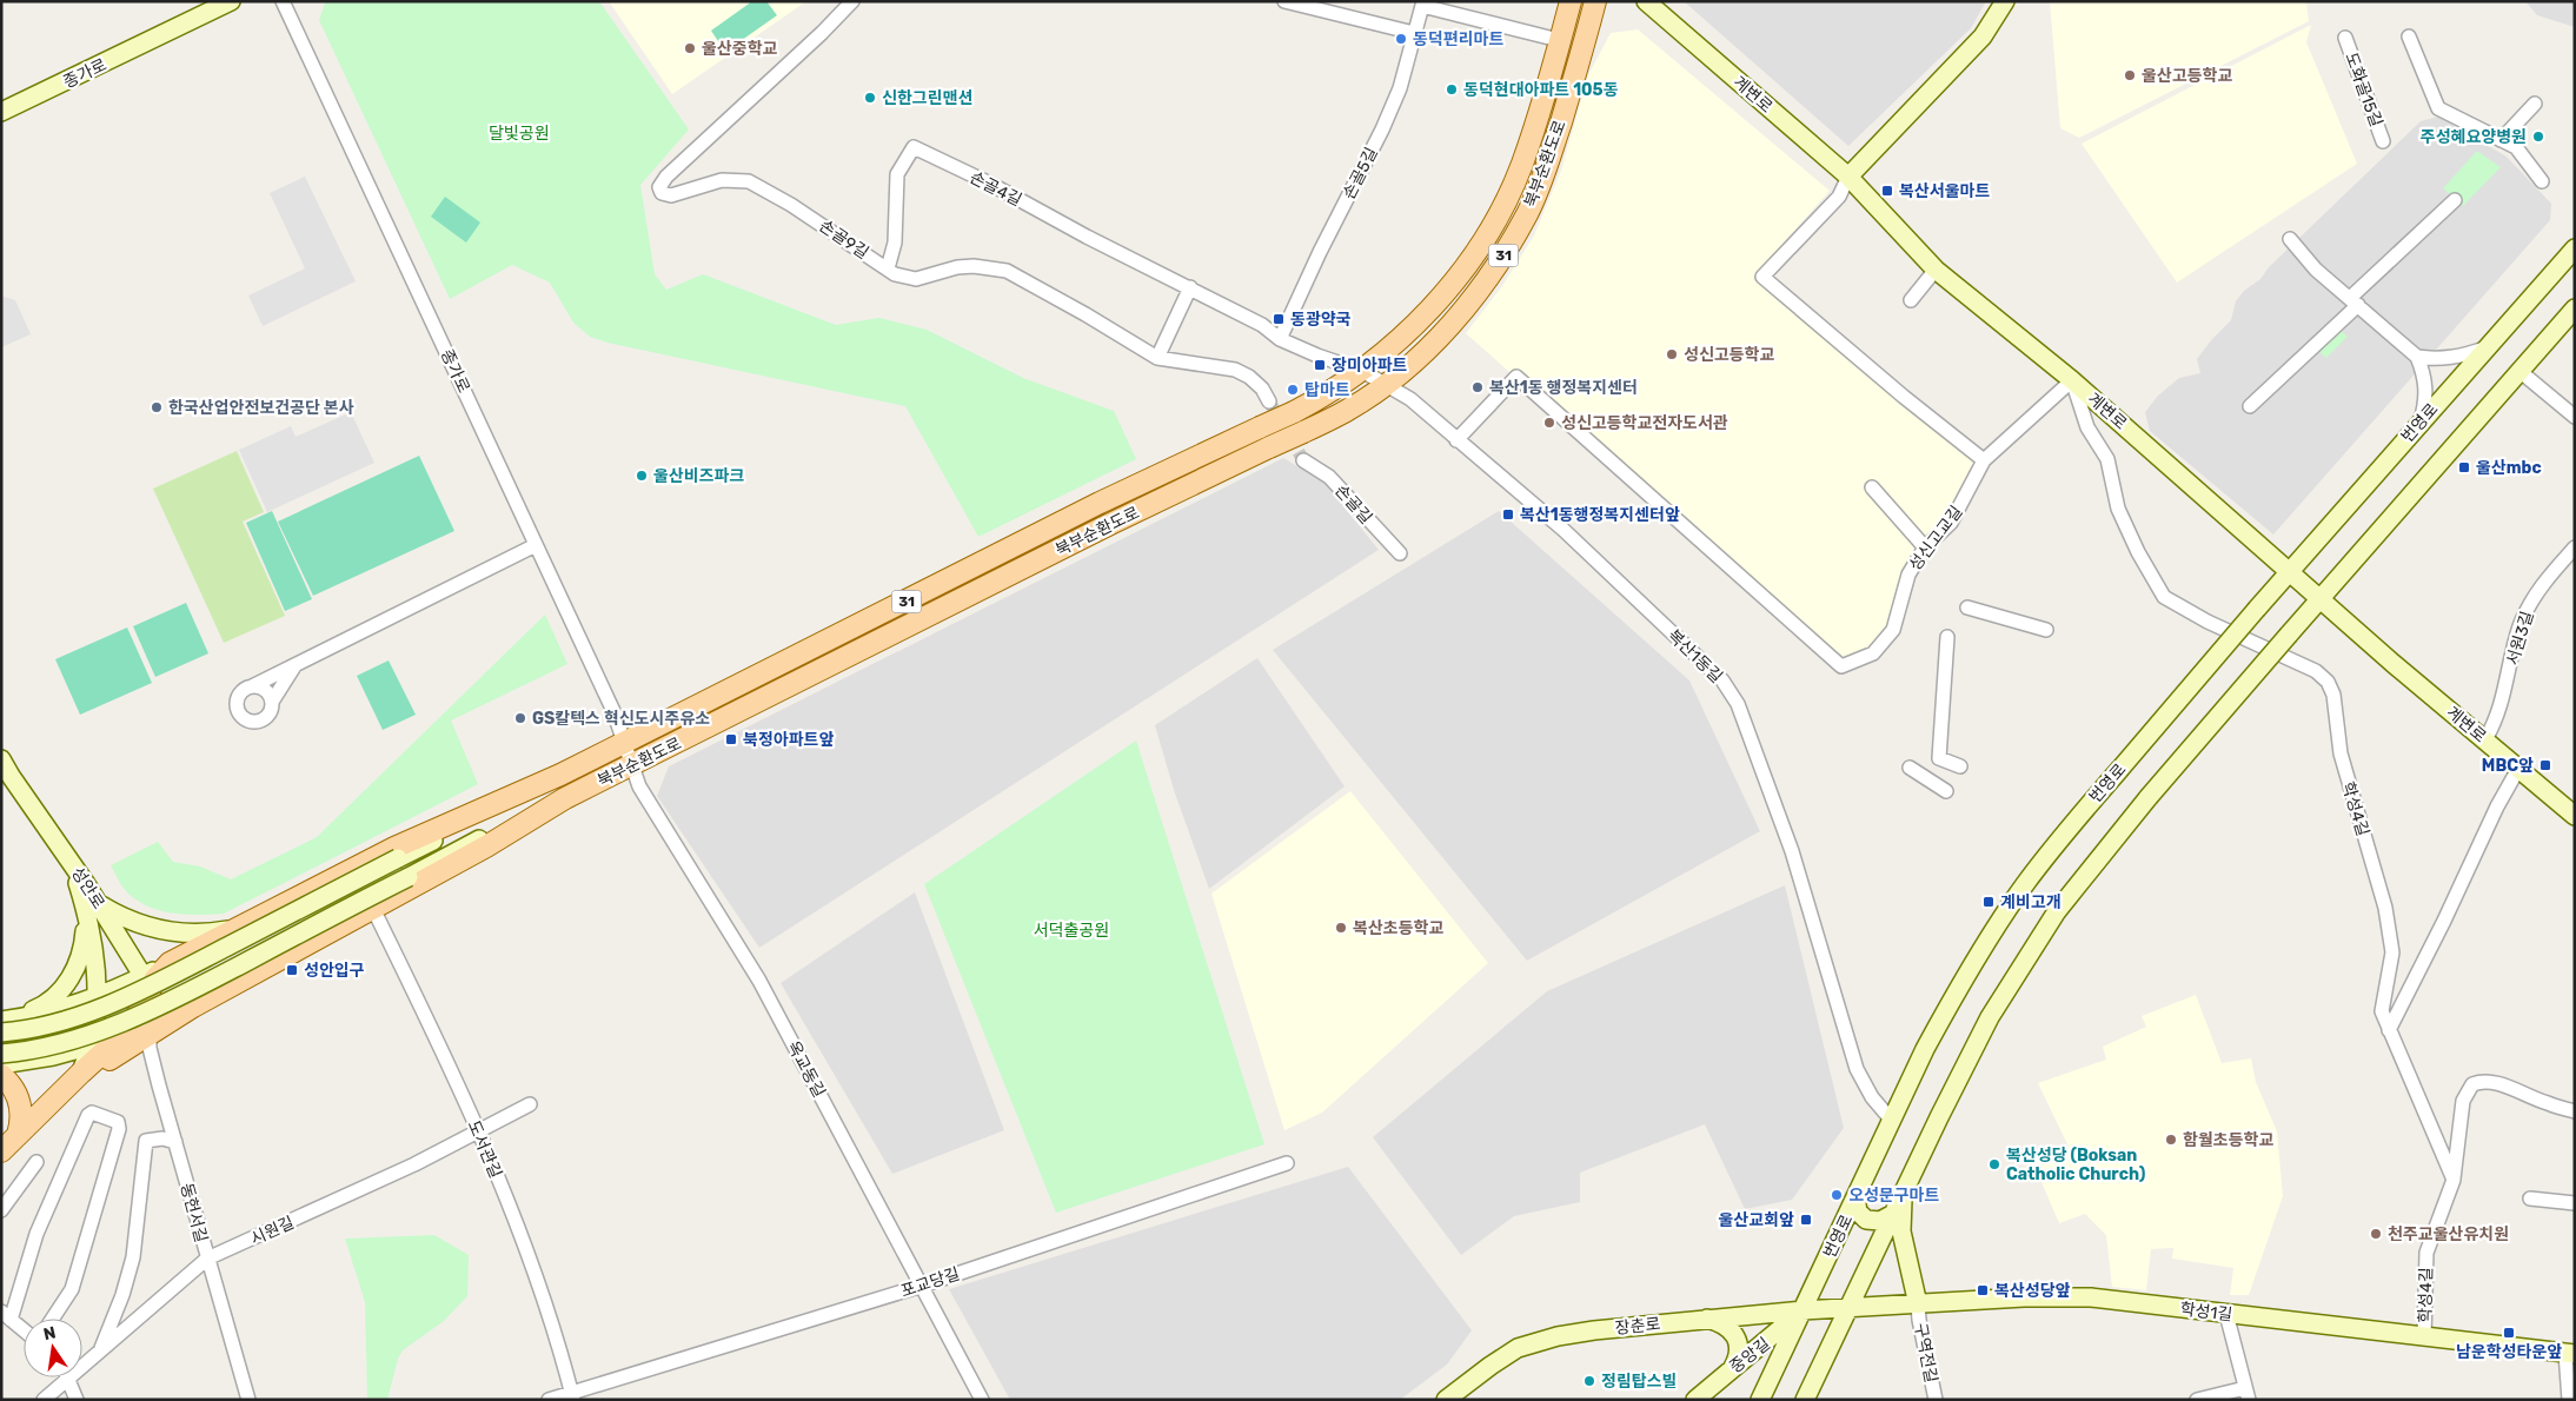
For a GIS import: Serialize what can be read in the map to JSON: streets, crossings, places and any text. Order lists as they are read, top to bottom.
{
  "streets": {
    "main road": [
      "종가로",
      "계변로",
      "북부순환도로",
      "31",
      "번영로",
      "성안로",
      "학성1길",
      "장춘로",
      "중앙길"
    ],
    "street": [
      "도화골15길",
      "손골5길",
      "손골4길",
      "손골9길",
      "손골길",
      "성신고교길",
      "서원3길",
      "복산1동길",
      "학성4길",
      "옥교동길",
      "도서관길",
      "동헌서길",
      "시원길",
      "포교당길",
      "구역전길"
    ]
  },
  "crossings": [
    ["종가로", "북부순환도로"],
    ["종가로", "옥교동길"],
    ["계변로", "번영로"],
    ["계변로", "성신고교길"],
    ["계변로", "서원3길"],
    ["계변로", "학성4길"],
    ["북부순환도로", "손골4길"],
    ["북부순환도로", "복산1동길"],
    ["북부순환도로", "옥교동길"],
    ["손골5길", "손골4길"],
    ["손골4길", "손골9길"],
    ["손골4길", "복산1동길"],
    ["번영로", "복산1동길"],
    ["번영로", "장춘로"],
    ["번영로", "중앙길"],
    ["성신고교길", "복산1동길"],
    ["성신고교길", "학성4길"],
    ["학성4길", "학성1길"],
    ["옥교동길", "포교당길"],
    ["도서관길", "시원길"],
    ["도서관길", "포교당길"],
    ["동헌서길", "시원길"],
    ["학성1길", "장춘로"],
    ["학성1길", "구역전길"],
    ["장춘로", "중앙길"]
  ],
  "parks": ["달빛공원", "서덕출공원"],
  "places": {
    "other": [
      "동덕편리마트",
      "울산중학교",
      "울산고등학교",
      "동덕현대아파트 105동",
      "신한그린맨션",
      "주성혜요양병원",
      "성신고등학교",
      "복산1동 행정복지센터",
      "탑마트",
      "한국산업안전보건공단 본사",
      "성신고등학교전자도서관",
      "울산비즈파크",
      "GS칼텍스 혁신도시주유소",
      "복산초등학교",
      "함월초등학교",
      "복산성당 (Boksan Catholic Church)",
      "오성문구마트",
      "천주교울산유치원",
      "정림탑스빌"
    ],
    "transit": [
      "복산서울마트",
      "동광약국",
      "장미아파트",
      "울산mbc",
      "복산1동행정복지센터앞",
      "북정아파트앞",
      "MBC앞",
      "계비고개",
      "성안입구",
      "울산교회앞",
      "복산성당앞",
      "남운학성타운앞"
    ]
  },
  "north": "top"
}
